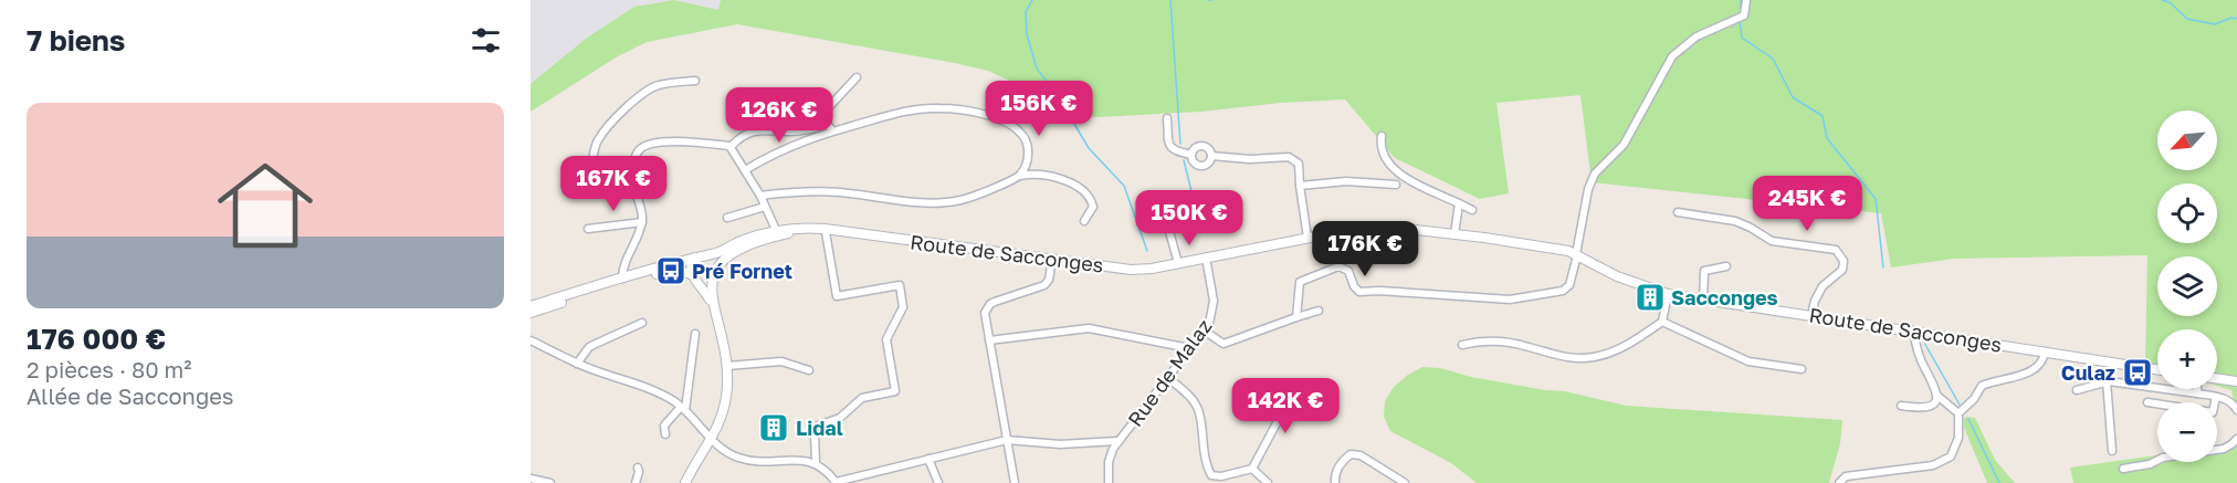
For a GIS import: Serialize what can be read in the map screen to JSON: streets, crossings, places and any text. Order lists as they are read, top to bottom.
{
  "streets": {
    "street": ["Route de Sacconges", "Rue de Malaz"]
  },
  "crossings": [
    ["Route de Sacconges", "Rue de Malaz"]
  ],
  "places": {
    "bus stop": ["Pré Fornet", "Culaz"],
    "building": ["Sacconges", "Lidal"]
  },
  "north": "bottom left",
  "page": {
    "heading": "7 biens",
    "list": [
      {
        "name": "176 000 €",
        "note": "2 pièces · 80 m² · Allée de Sacconges"
      }
    ],
    "price": [
      "156K €",
      "126K €",
      "167K €",
      "245K €",
      "150K €",
      "176K €",
      "142K €"
    ],
    "map_buttons": ["+", "−"]
  }
}
